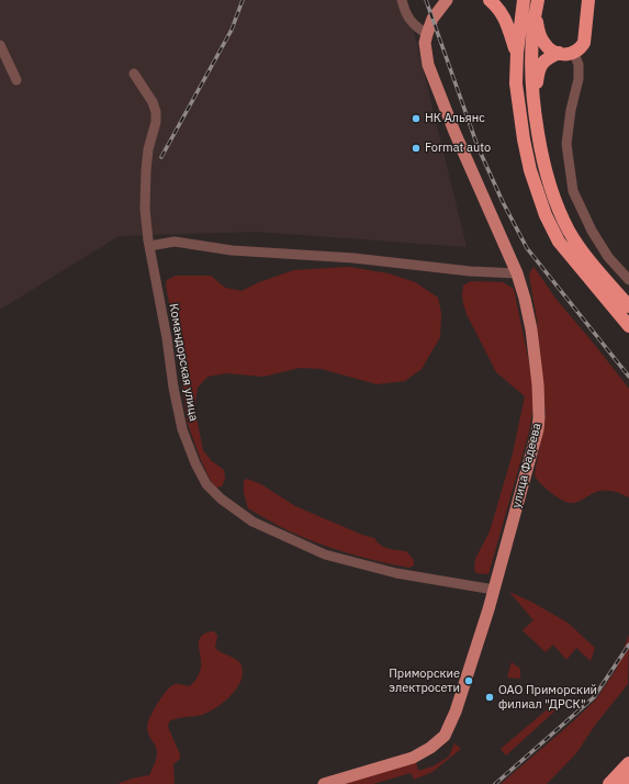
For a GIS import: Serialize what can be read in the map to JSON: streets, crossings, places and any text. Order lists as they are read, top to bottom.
{
  "streets": {
    "main road": ["улица Фадеева"],
    "street": ["Командорская улица"]
  },
  "crossings": [
    ["Командорская улица", "улица Фадеева"]
  ],
  "places": [
    "НК Альянс",
    "Format auto",
    "Приморские электросети",
    "ОАО Приморский филиал \"ДРСК\""
  ]
}
